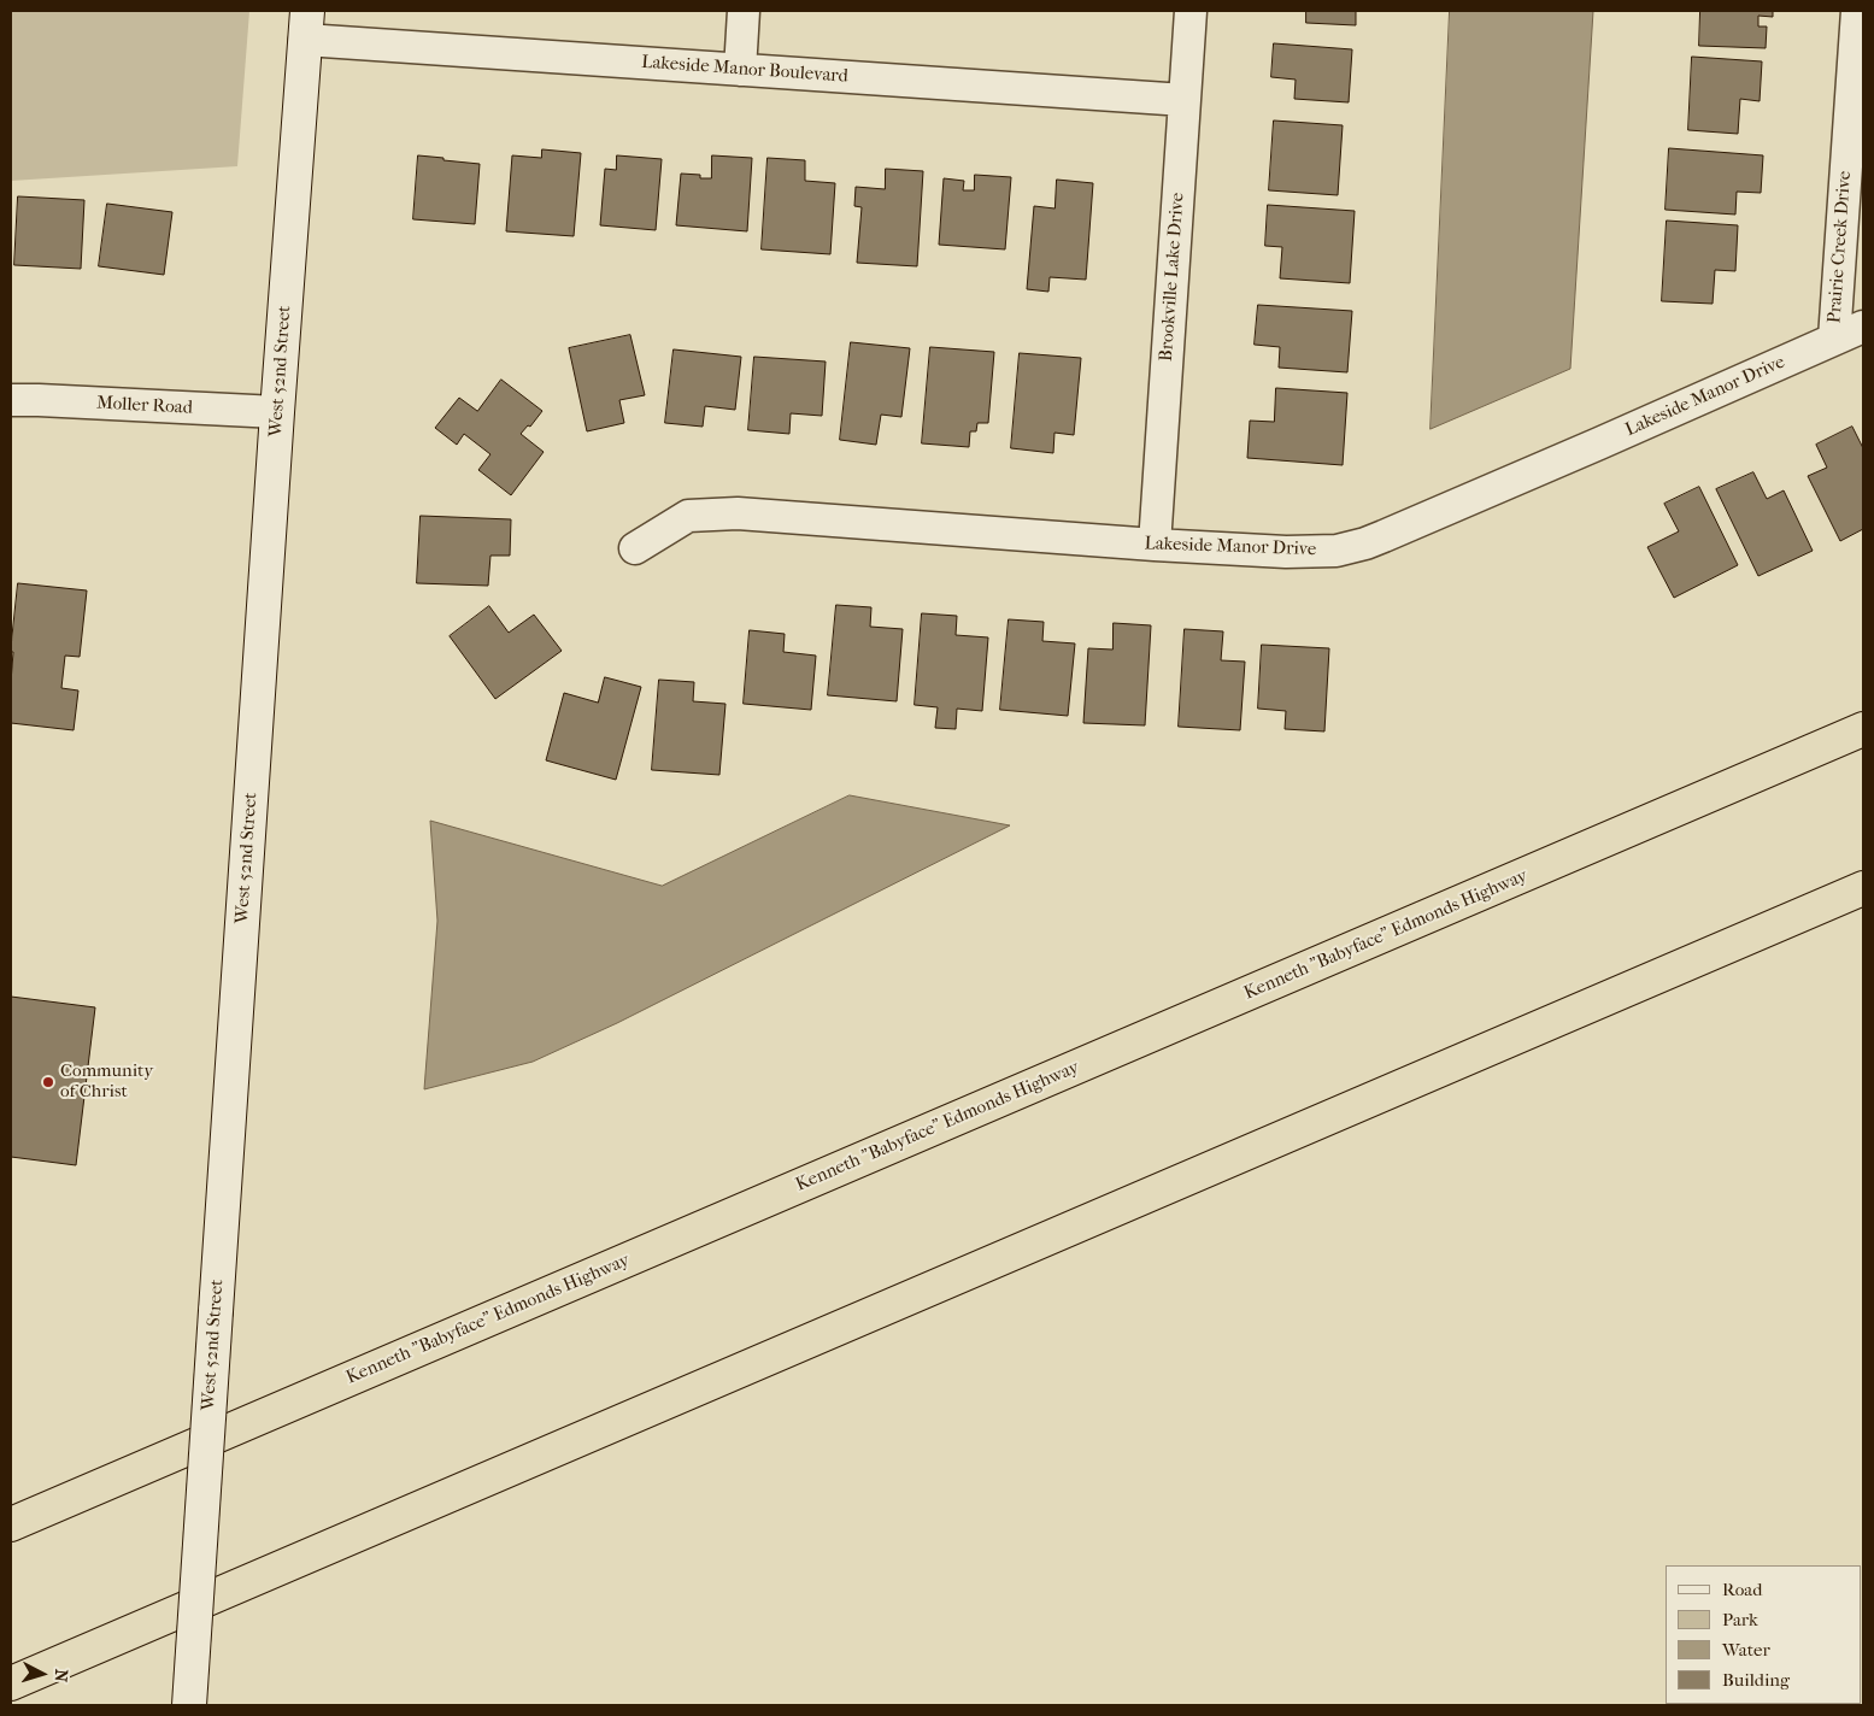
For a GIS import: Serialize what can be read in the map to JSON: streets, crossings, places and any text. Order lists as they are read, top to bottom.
{
  "streets": {
    "highway": ["Kenneth \"Babyface\" Edmonds Highway"],
    "street": [
      "Lakeside Manor Boulevard",
      "Prairie Creek Drive",
      "Brookville Lake Drive",
      "West 52nd Street",
      "Lakeside Manor Drive",
      "Moller Road"
    ]
  },
  "crossings": [
    ["Lakeside Manor Boulevard", "Brookville Lake Drive"],
    ["Lakeside Manor Boulevard", "West 52nd Street"],
    ["Prairie Creek Drive", "Lakeside Manor Drive"],
    ["Brookville Lake Drive", "Lakeside Manor Drive"],
    ["West 52nd Street", "Moller Road"]
  ],
  "places": ["Community of Christ"],
  "legend": [
    "Road",
    "Park",
    "Water",
    "Building"
  ],
  "north": "right"
}
